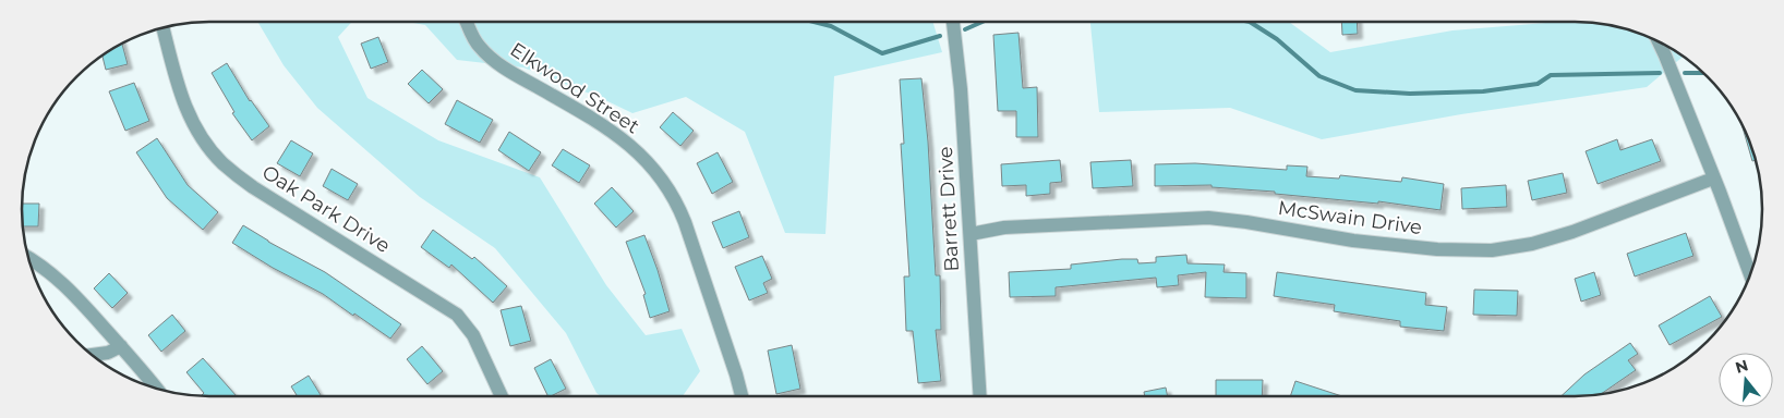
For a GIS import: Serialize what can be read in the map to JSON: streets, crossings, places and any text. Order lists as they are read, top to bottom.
{
  "streets": {
    "street": [
      "Elkwood Street",
      "Oak Park Drive",
      "Barrett Drive",
      "McSwain Drive"
    ]
  },
  "crossings": [
    ["Barrett Drive", "McSwain Drive"]
  ],
  "north": "top"
}
